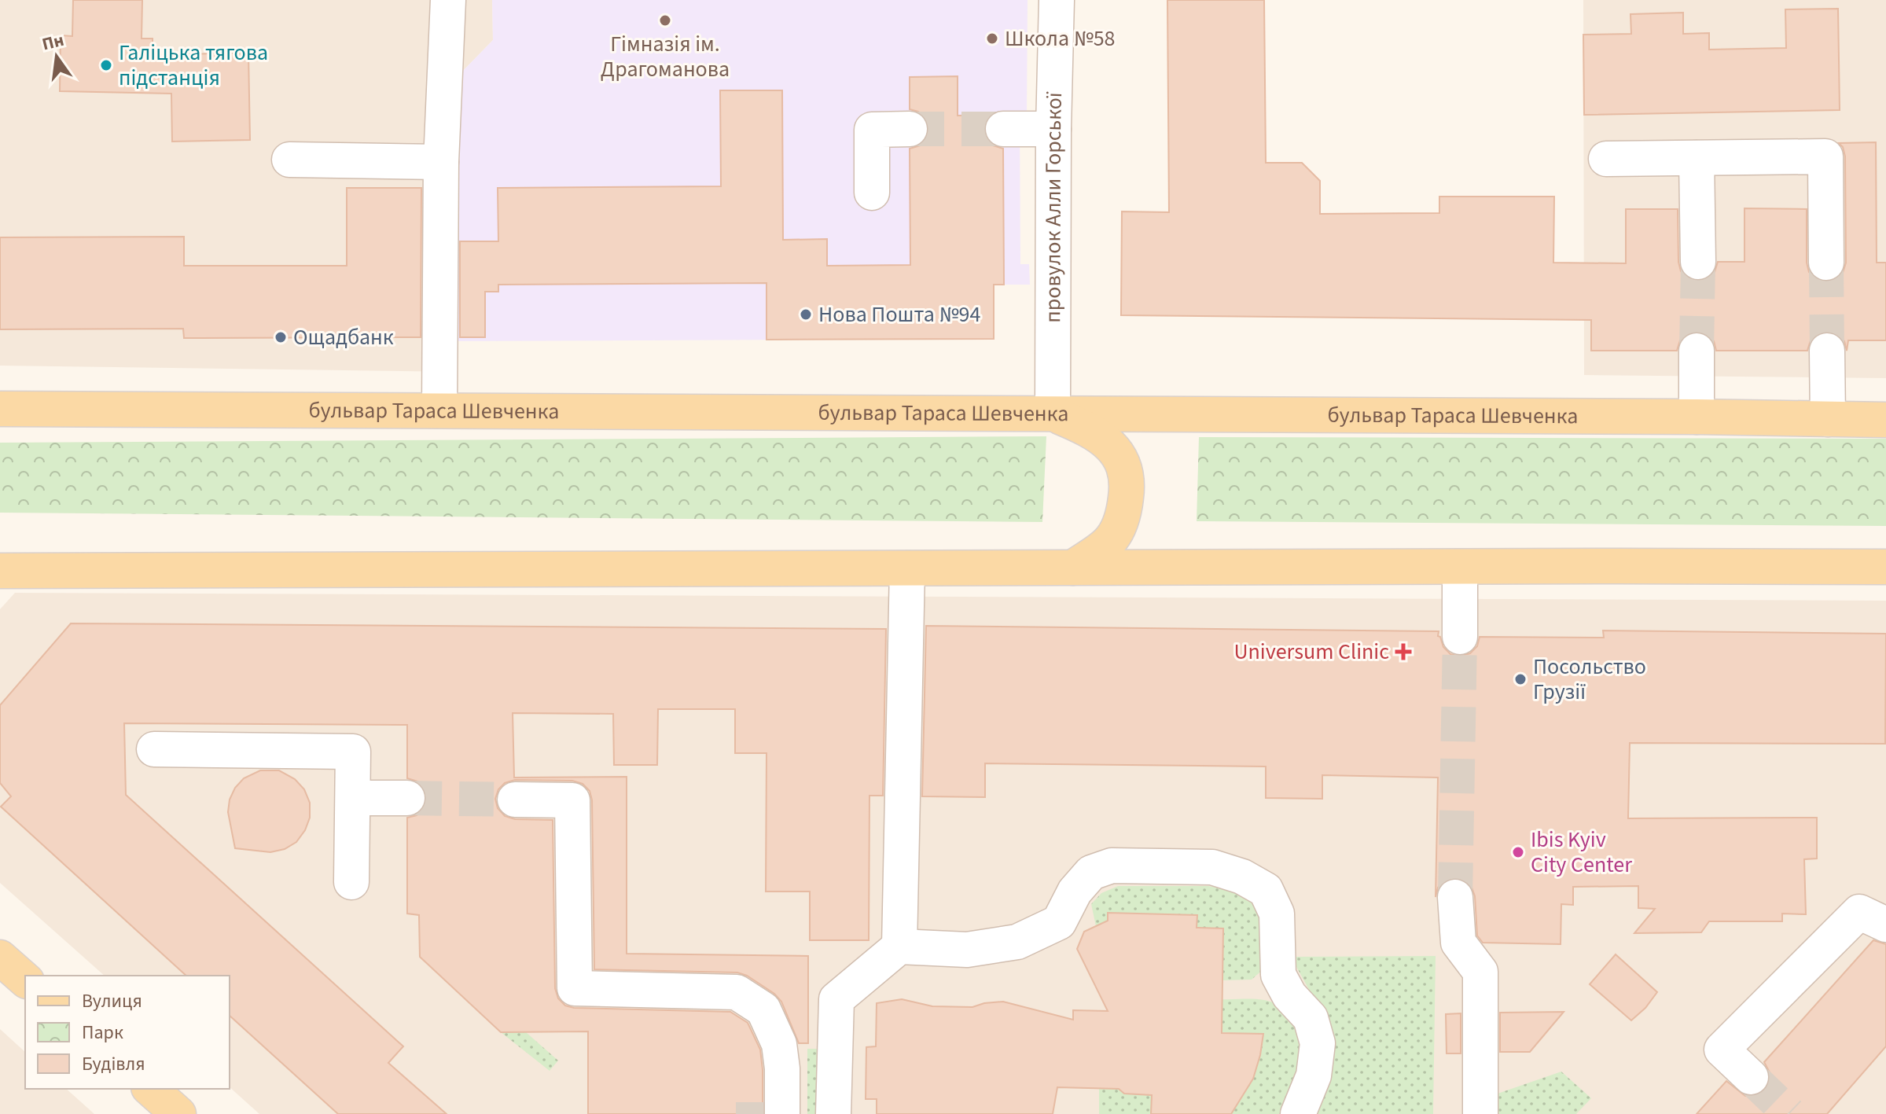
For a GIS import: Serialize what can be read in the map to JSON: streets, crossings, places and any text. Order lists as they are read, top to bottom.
{
  "streets": {
    "main road": ["бульвар Тараса Шевченка"],
    "street": ["провулок Алли Горської"]
  },
  "crossings": [
    ["провулок Алли Горської", "бульвар Тараса Шевченка"]
  ],
  "places": {
    "other": [
      "Гімназія ім. Драгоманова",
      "Школа №58",
      "Галiцька тягова пiдстанцiя",
      "Нова Пошта №94",
      "Ощадбанк",
      "Посольство Грузії",
      "Ibis Kyiv City Center"
    ],
    "health": ["Universum Clinic"]
  },
  "legend": ["Вулиця", "Парк", "Будівля"],
  "north": "top"
}
